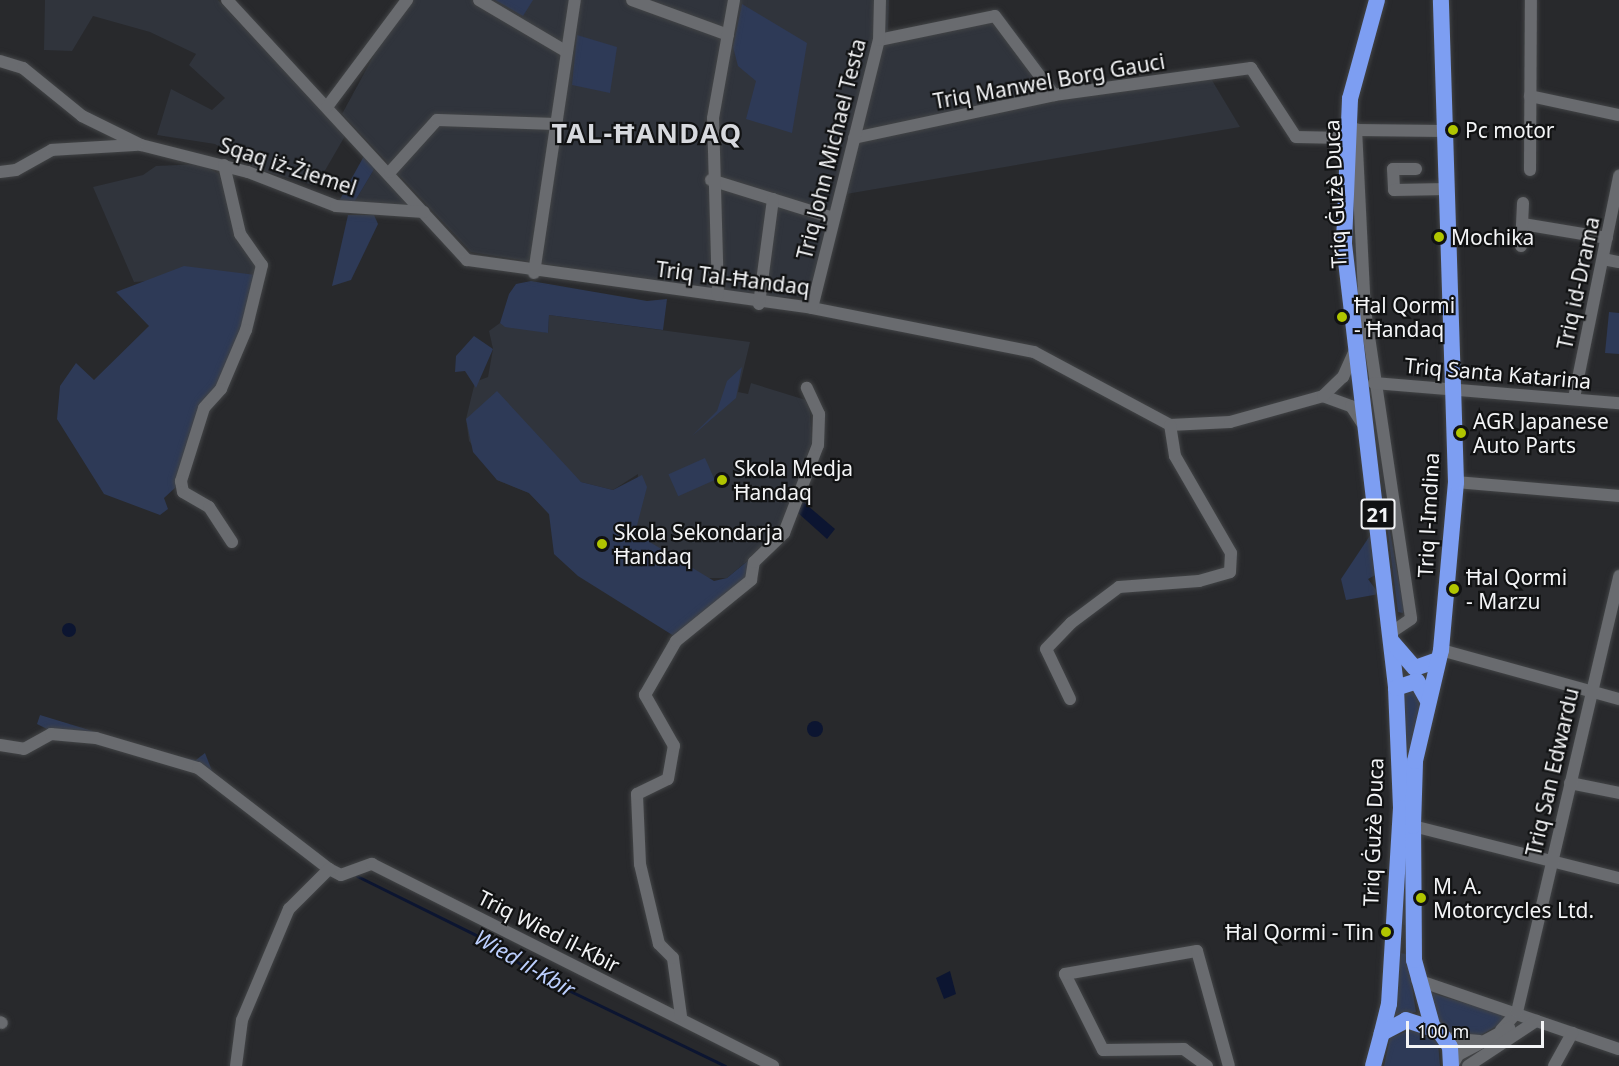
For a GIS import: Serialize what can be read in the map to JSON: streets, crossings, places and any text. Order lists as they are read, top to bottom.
{
  "streets": {
    "highway": ["Triq Ġużè Duca", "21", "Triq l-Imdina"],
    "street": [
      "Triq Manwel Borg Gauci",
      "Triq John Michael Testa",
      "Sqaq iż-Żiemel",
      "Triq Tal-Ħandaq",
      "Triq id-Drama",
      "Triq Santa Katarina",
      "Triq San Edwardu",
      "Triq Wied il-Kbir"
    ]
  },
  "crossings": [
    ["Triq Manwel Borg Gauci", "Triq John Michael Testa"],
    ["Triq Manwel Borg Gauci", "Triq Ġużè Duca"],
    ["Triq John Michael Testa", "Triq Tal-Ħandaq"],
    ["Sqaq iż-Żiemel", "Triq Tal-Ħandaq"],
    ["Triq Ġużè Duca", "Triq Santa Katarina"],
    ["Triq id-Drama", "Triq Santa Katarina"],
    ["Triq Santa Katarina", "Triq l-Imdina"]
  ],
  "districts": ["TAL-ĦANDAQ"],
  "water": ["Wied il-Kbir"],
  "places": [
    "Pc motor",
    "Mochika",
    "Ħal Qormi - Ħandaq",
    "AGR Japanese Auto Parts",
    "Skola Medja Ħandaq",
    "Skola Sekondarja Ħandaq",
    "Ħal Qormi - Marzu",
    "M. A. Motorcycles Ltd.",
    "Ħal Qormi - Tin"
  ],
  "scale_bar": "100 m"
}
